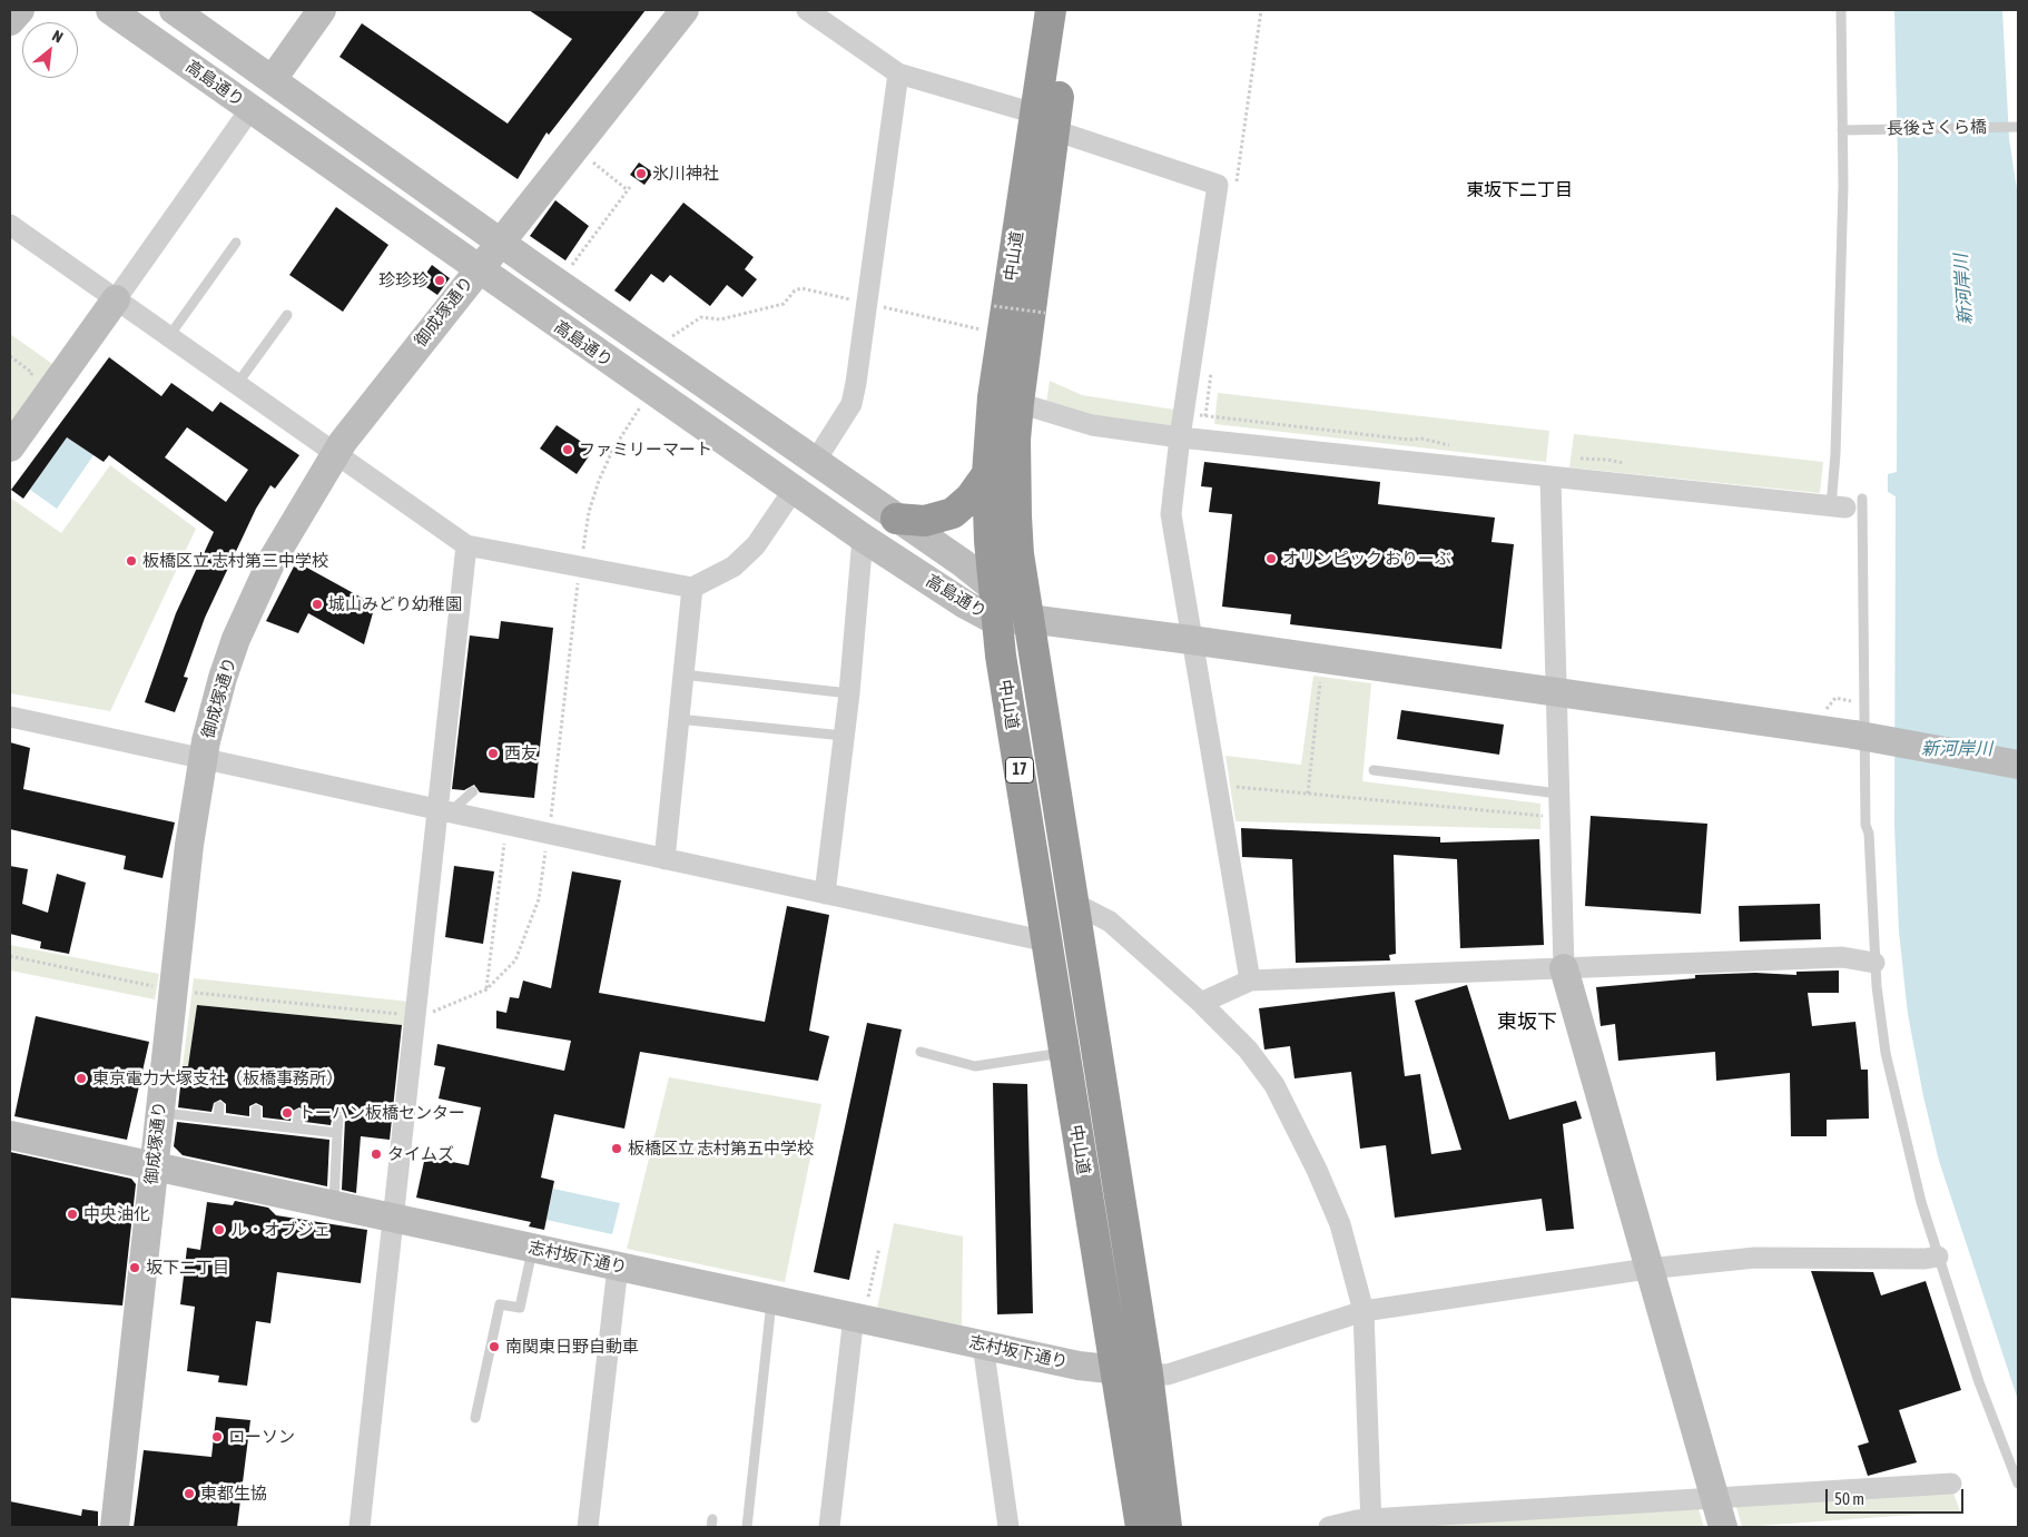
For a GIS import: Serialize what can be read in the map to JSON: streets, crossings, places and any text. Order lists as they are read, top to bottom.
{
  "streets": {
    "highway": ["中山道", "17"],
    "street": ["高島通り", "御成塚通り", "志村坂下通り"],
    "lane": ["長後さくら橋"]
  },
  "crossings": [
    ["高島通り", "中山道"],
    ["高島通り", "御成塚通り"],
    ["中山道", "志村坂下通り"],
    ["御成塚通り", "志村坂下通り"]
  ],
  "districts": ["東坂下二丁目", "東坂下"],
  "water": ["新河岸川"],
  "places": [
    "氷川神社",
    "珍珍珍",
    "ファミリーマート",
    "オリンピック おりーぶ",
    "板橋区立 志村第三中学校",
    "城山みどり幼稚園",
    "西友",
    "東京電力大塚支社（板橋事務所）",
    "トーハン板橋センター",
    "板橋区立 志村第五中学校",
    "タイムズ",
    "中央油化",
    "ル・オブジェ",
    "坂下二丁目",
    "南関東日野自動車",
    "ローソン",
    "東都生協"
  ],
  "scale_bar": "50 m",
  "north": "top right"
}
